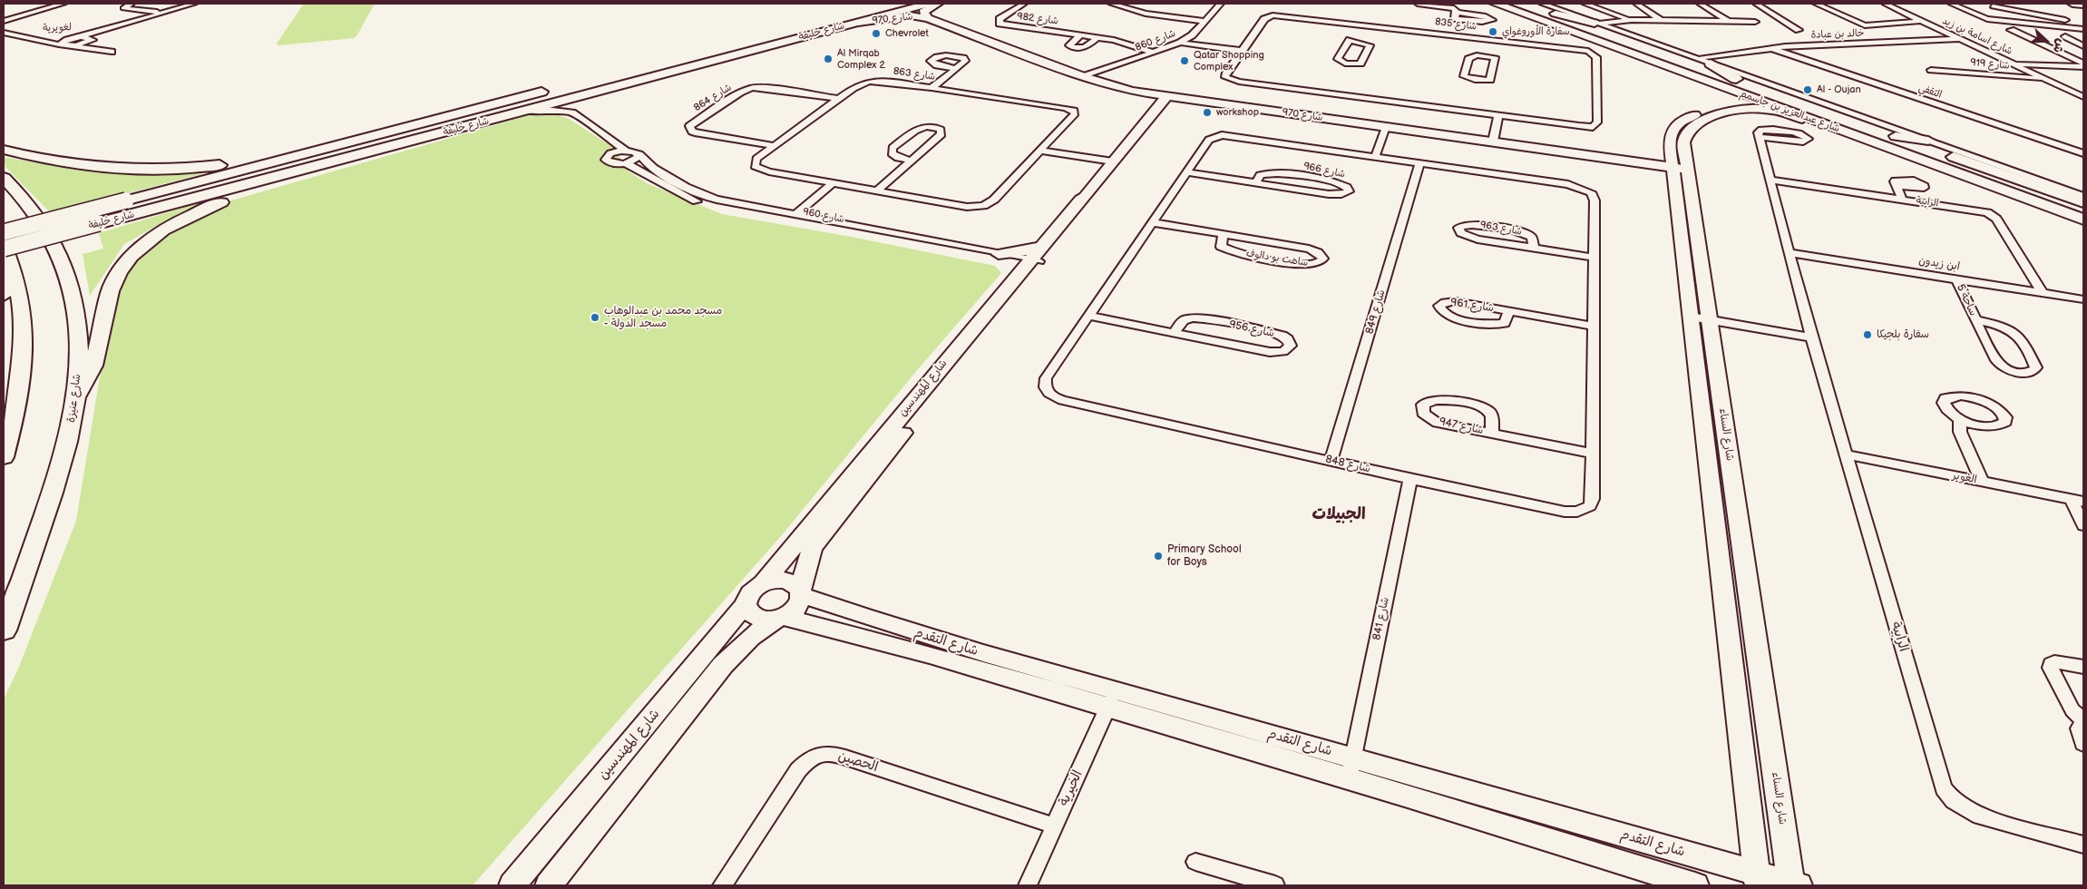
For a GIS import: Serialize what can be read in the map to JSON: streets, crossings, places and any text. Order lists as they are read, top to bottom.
{
  "streets": {
    "main road": ["شارع خليفة", "شارع عبدالعزيز بن جاسمم", "شارع عنيزة"],
    "street": [
      "شارع 970",
      "شارع 982",
      "شارع 835",
      "لغويرية",
      "خالد بن عبادة",
      "شارع اسامة بن زيد",
      "شارع 860",
      "شارع 919",
      "شارع 863",
      "الثقفي",
      "شارع 864",
      "شارع 966",
      "الرابية",
      "شارع 960",
      "شارع 963",
      "ساهت بو دالوف",
      "ابن زيدون",
      "ساحة 5",
      "شارع 961",
      "شارع 849",
      "شارع 956",
      "شارع المهندسين",
      "شارع 947",
      "شارع السناء",
      "شارع 848",
      "الغوير",
      "شارع 841",
      "شارع التقدم",
      "الحصين",
      "الخيرية"
    ]
  },
  "crossings": [
    ["شارع 970", "شارع خليفة"],
    ["شارع 970", "شارع 860"],
    ["شارع 970", "شارع المهندسين"],
    ["شارع 970", "شارع السناء"],
    ["شارع 982", "شارع 860"],
    ["خالد بن عبادة", "شارع اسامة بن زيد"],
    ["خالد بن عبادة", "الثقفي"],
    ["خالد بن عبادة", "شارع عبدالعزيز بن جاسمم"],
    ["شارع اسامة بن زيد", "شارع 919"],
    ["شارع 863", "شارع 864"],
    ["شارع عبدالعزيز بن جاسمم", "شارع السناء"],
    ["شارع 966", "شارع 848"],
    ["الرابية", "ابن زيدون"],
    ["الرابية", "الغوير"],
    ["شارع 960", "شارع المهندسين"],
    ["شارع 963", "شارع 848"],
    ["ساهت بو دالوف", "شارع 848"],
    ["ابن زيدون", "ساحة 5"],
    ["شارع 961", "شارع 848"],
    ["شارع 849", "شارع 848"],
    ["شارع 956", "شارع 848"],
    ["شارع المهندسين", "شارع التقدم"],
    ["شارع 947", "شارع 848"],
    ["شارع السناء", "شارع التقدم"],
    ["شارع 848", "شارع 841"],
    ["شارع 841", "شارع التقدم"],
    ["شارع التقدم", "الخيرية"],
    ["الحصين", "الخيرية"]
  ],
  "districts": ["الجبيلات"],
  "places": [
    "سفارة الأوروغواي",
    "Chevrolet",
    "Al Mirqab Complex 2",
    "Qatar Shopping Complex",
    "Al - Oujan",
    "workshop",
    "مسجد محمد بن عبدالوهاب - مسجد الدولة",
    "سفارة بلجيكا",
    "Primary School for Boys"
  ],
  "north": "right"
}
